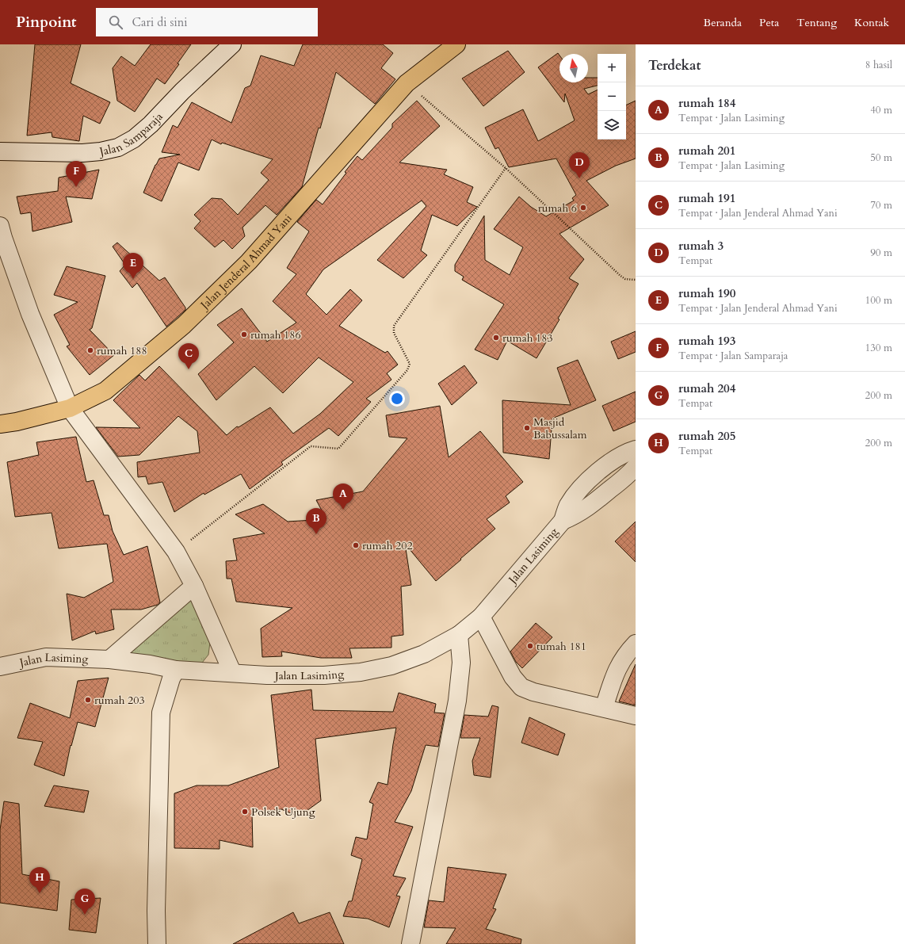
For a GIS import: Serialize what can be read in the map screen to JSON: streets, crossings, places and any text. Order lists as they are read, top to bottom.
{
  "streets": {
    "highway": ["Jalan Jenderal Ahmad Yani"],
    "street": ["Jalan Samparaja", "Jalan Lasiming"]
  },
  "places": [
    "rumah 6",
    "rumah 186",
    "rumah 183",
    "rumah 188",
    "Masjid Babussalam",
    "rumah 202",
    "tumah 181",
    "rumah 203",
    "Polsek Ujung"
  ],
  "north": "top",
  "page": {
    "header": "Pinpoint",
    "search": "Cari di sini",
    "nav": [
      "Beranda",
      "Peta",
      "Tentang",
      "Kontak"
    ],
    "heading": ["Terdekat", "8 hasil"],
    "map_buttons": ["+", "−"],
    "list": [
      {
        "mark": "A",
        "name": "rumah 184",
        "note": "Tempat · Jalan Lasiming",
        "value": "40 m"
      },
      {
        "mark": "B",
        "name": "rumah 201",
        "note": "Tempat · Jalan Lasiming",
        "value": "50 m"
      },
      {
        "mark": "C",
        "name": "rumah 191",
        "note": "Tempat · Jalan Jenderal Ahmad Yani",
        "value": "70 m"
      },
      {
        "mark": "D",
        "name": "rumah 3",
        "note": "Tempat",
        "value": "90 m"
      },
      {
        "mark": "E",
        "name": "rumah 190",
        "note": "Tempat · Jalan Jenderal Ahmad Yani",
        "value": "100 m"
      },
      {
        "mark": "F",
        "name": "rumah 193",
        "note": "Tempat · Jalan Samparaja",
        "value": "130 m"
      },
      {
        "mark": "G",
        "name": "rumah 204",
        "note": "Tempat",
        "value": "200 m"
      },
      {
        "mark": "H",
        "name": "rumah 205",
        "note": "Tempat",
        "value": "200 m"
      }
    ],
    "pins": [
      "D",
      "F",
      "E",
      "C",
      "A",
      "B",
      "H",
      "G"
    ]
  }
}
